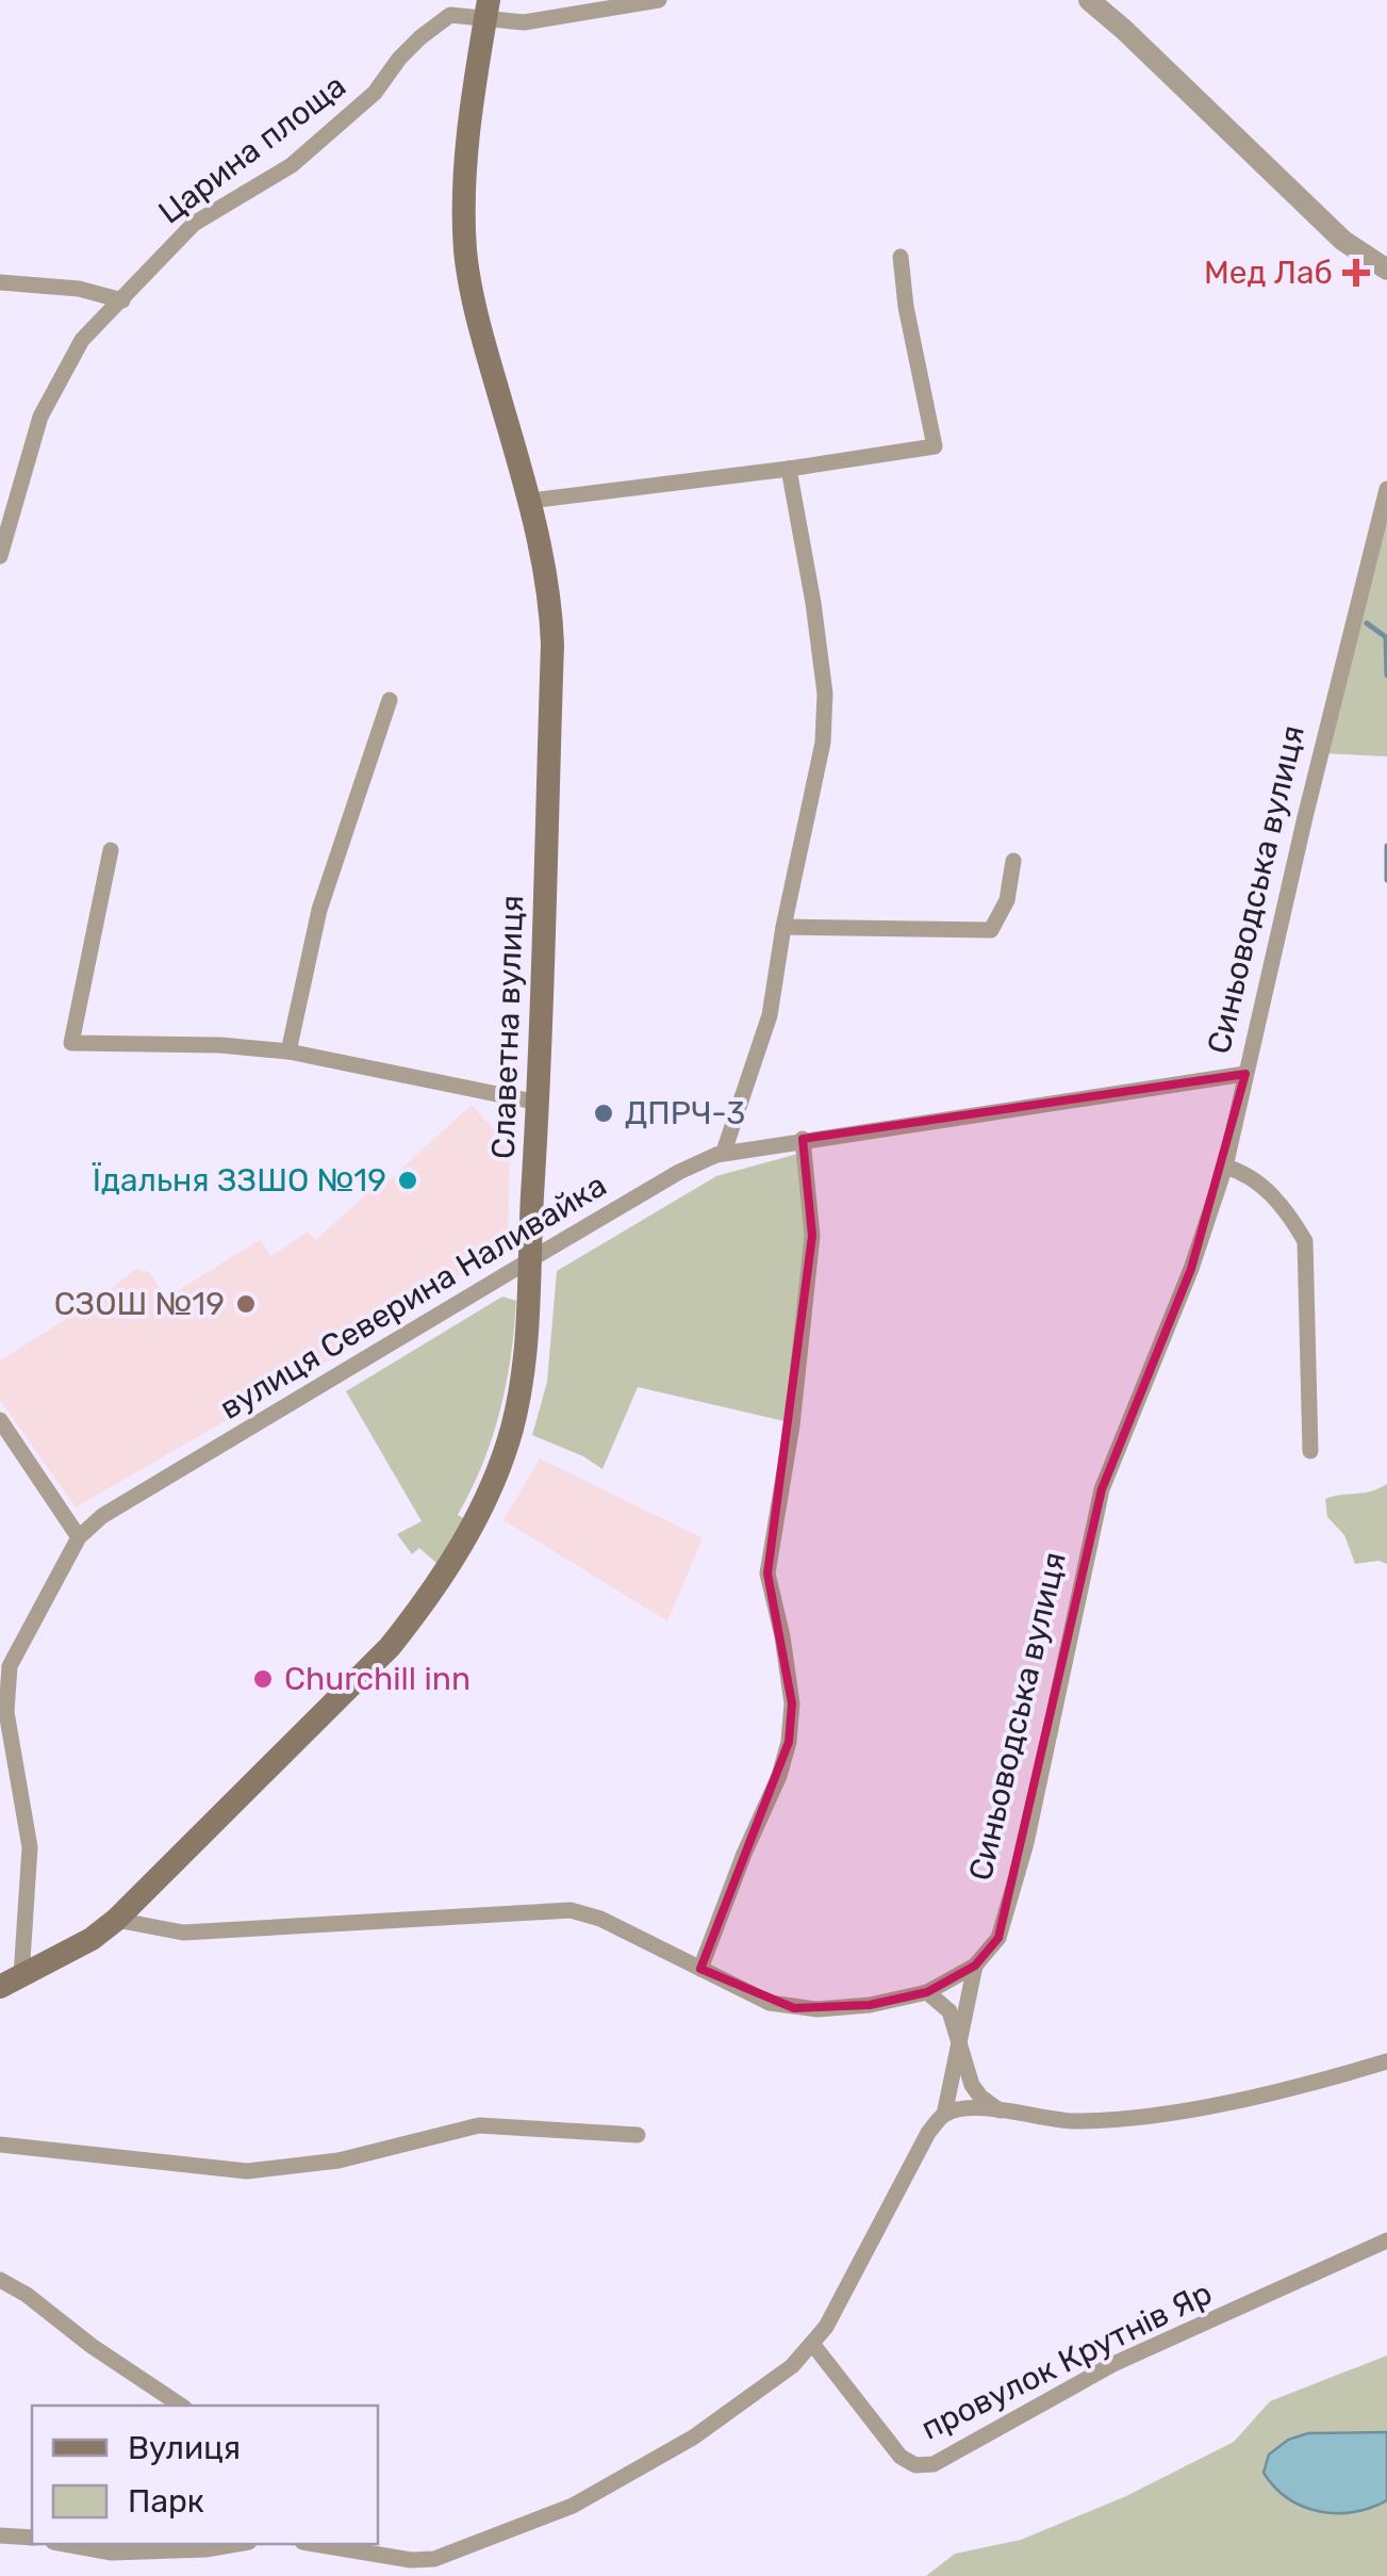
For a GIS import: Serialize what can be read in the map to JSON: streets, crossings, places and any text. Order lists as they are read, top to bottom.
{
  "streets": {
    "main road": ["Славетна вулиця"],
    "street": [
      "Царина площа",
      "Синьоводська вулиця",
      "вулиця Северина Наливайка",
      "провулок Крутнів Яр"
    ]
  },
  "crossings": [
    ["Царина площа", "Славетна вулиця"],
    ["Синьоводська вулиця", "Славетна вулиця"],
    ["Синьоводська вулиця", "вулиця Северина Наливайка"],
    ["Славетна вулиця", "вулиця Северина Наливайка"]
  ],
  "places": {
    "health": ["Мед Лаб"],
    "other": [
      "ДПРЧ-3",
      "Їдальня ЗЗШО №19",
      "СЗОШ №19",
      "Churchill inn"
    ]
  },
  "legend": ["Вулиця", "Парк"]
}
